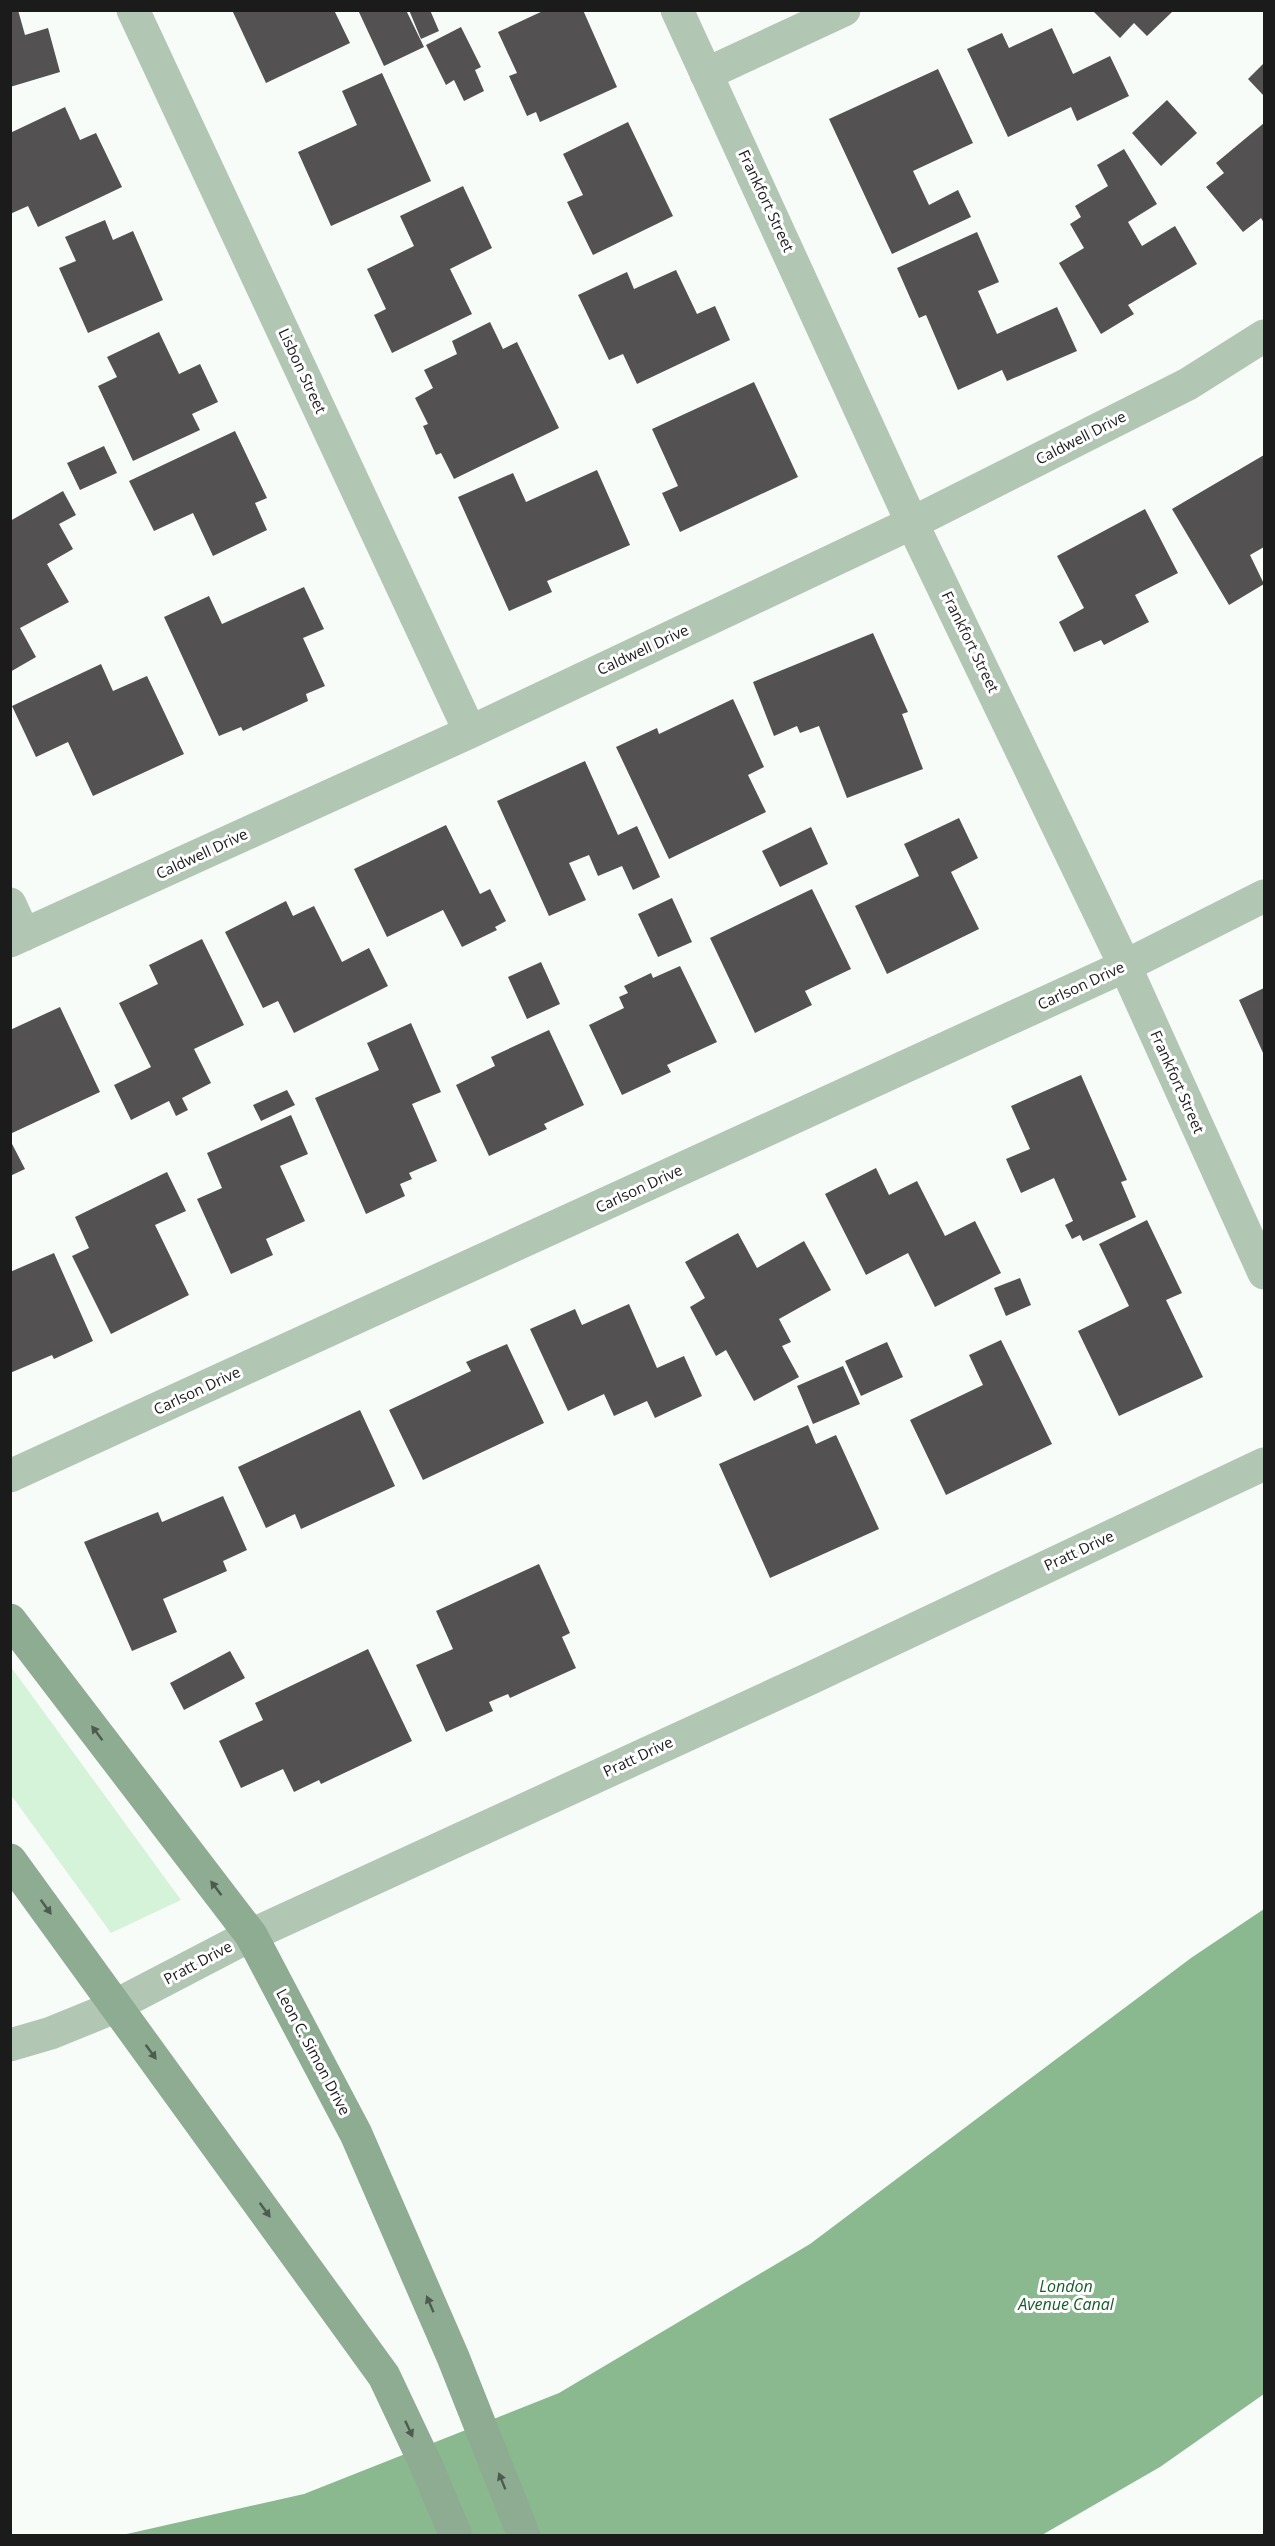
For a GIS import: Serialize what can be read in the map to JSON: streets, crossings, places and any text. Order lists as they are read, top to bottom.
{
  "streets": {
    "main road": ["Leon C. Simon Drive"],
    "street": [
      "Frankfort Street",
      "Lisbon Street",
      "Caldwell Drive",
      "Carlson Drive",
      "Pratt Drive"
    ]
  },
  "crossings": [
    ["Frankfort Street", "Caldwell Drive"],
    ["Frankfort Street", "Carlson Drive"],
    ["Lisbon Street", "Caldwell Drive"],
    ["Pratt Drive", "Leon C. Simon Drive"]
  ],
  "water": ["London Avenue Canal"]
}
